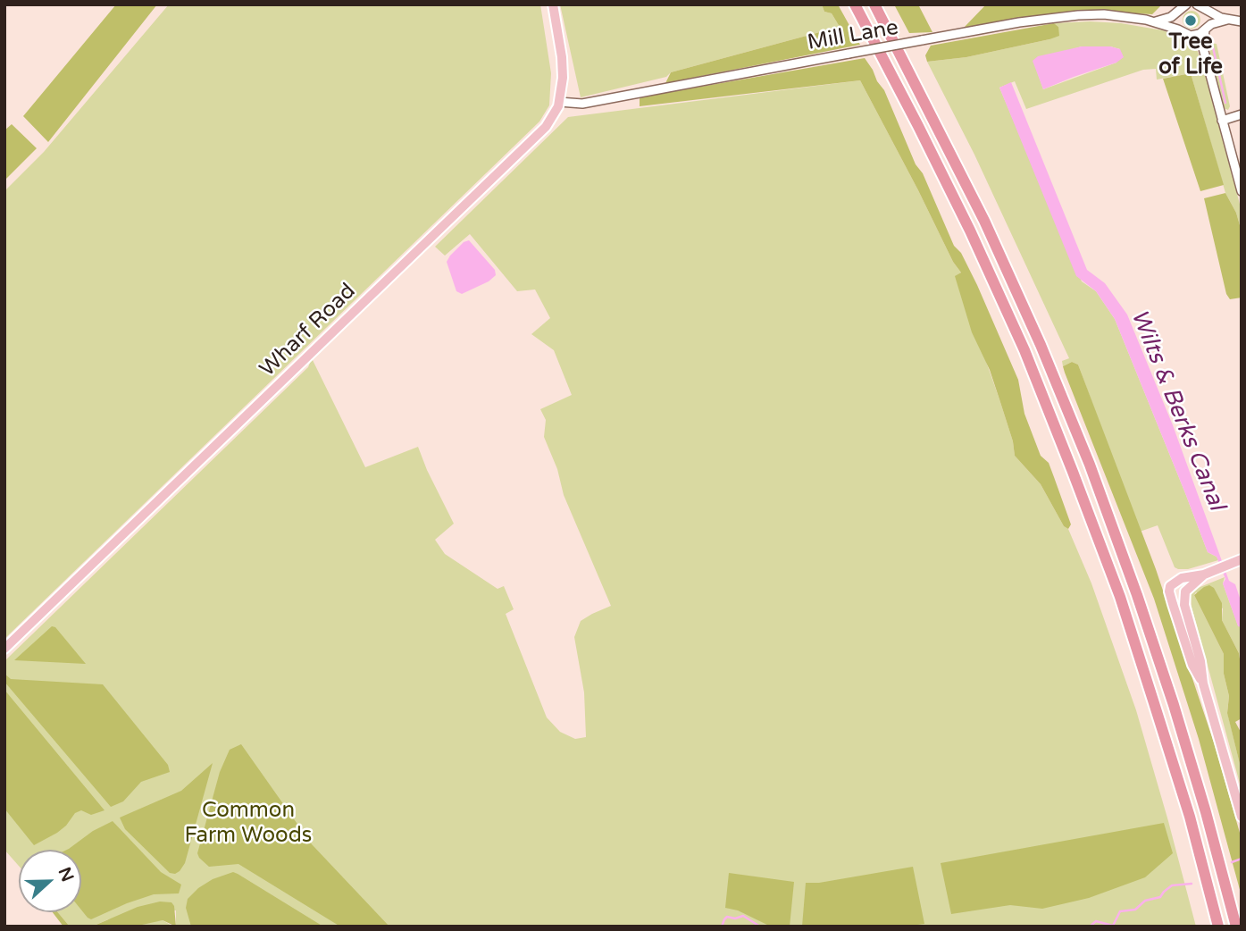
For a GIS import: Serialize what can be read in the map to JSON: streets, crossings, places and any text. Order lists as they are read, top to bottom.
{
  "streets": {
    "main road": ["Wharf Road"],
    "street": ["Mill Lane"]
  },
  "crossings": [
    ["Mill Lane", "Wharf Road"]
  ],
  "water": ["Wilts & Berks Canal"],
  "parks": ["Common Farm Woods"],
  "places": ["Tree of Life"],
  "north": "right"
}
